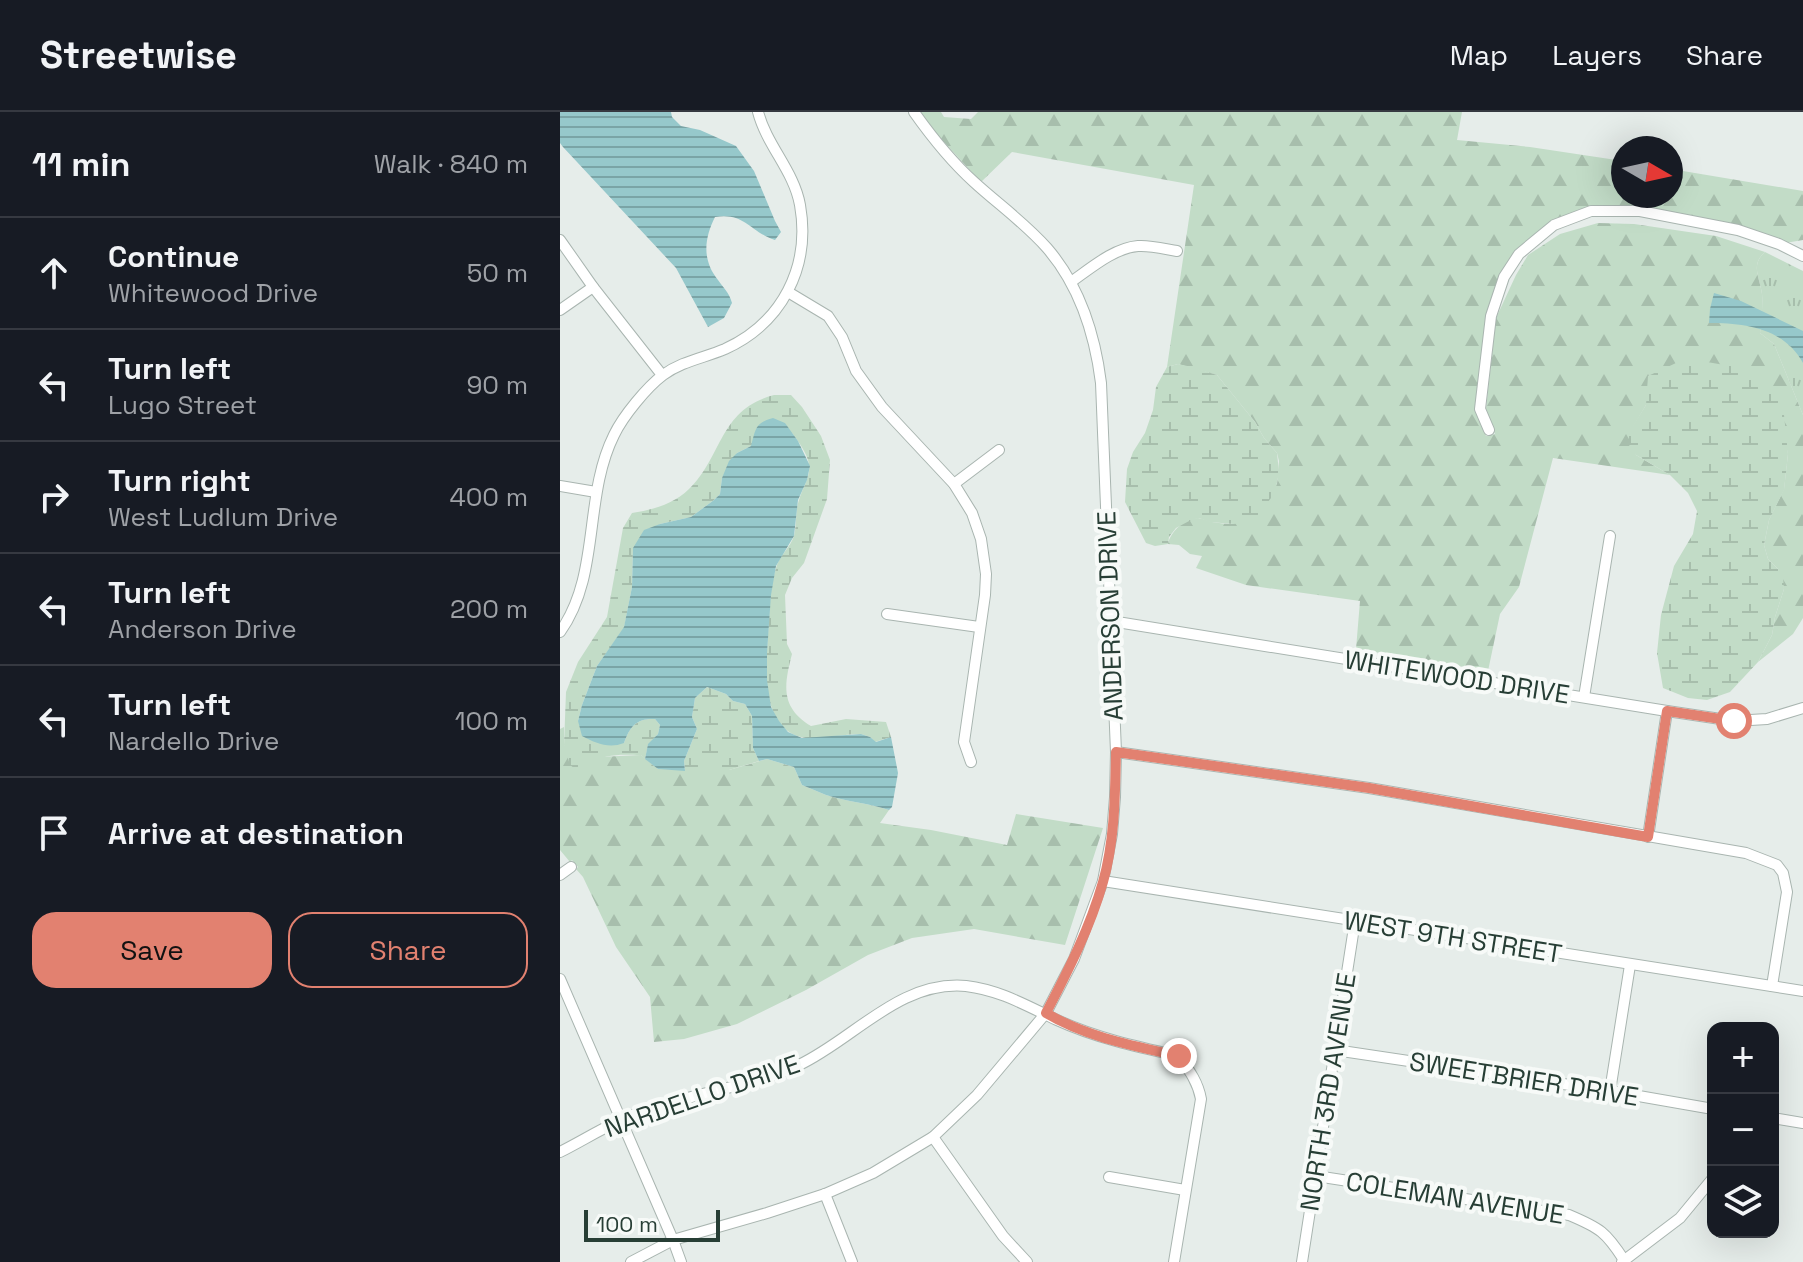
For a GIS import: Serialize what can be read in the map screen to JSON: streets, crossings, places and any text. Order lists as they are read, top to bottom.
{
  "streets": {
    "street": [
      "ANDERSON DRIVE",
      "WHITEWOOD DRIVE",
      "WEST 9TH STREET",
      "SWEETBRIER DRIVE",
      "NORTH 3RD AVENUE",
      "NARDELLO DRIVE",
      "COLEMAN AVENUE"
    ]
  },
  "crossings": [
    ["ANDERSON DRIVE", "WHITEWOOD DRIVE"],
    ["ANDERSON DRIVE", "WEST 9TH STREET"],
    ["ANDERSON DRIVE", "NARDELLO DRIVE"],
    ["WEST 9TH STREET", "NORTH 3RD AVENUE"],
    ["SWEETBRIER DRIVE", "NORTH 3RD AVENUE"],
    ["NORTH 3RD AVENUE", "COLEMAN AVENUE"]
  ],
  "scale_bar": "100 m",
  "north": "right",
  "page": {
    "header": "Streetwise",
    "nav": ["Map", "Layers", "Share"],
    "heading": ["11 min", "Walk · 840 m"],
    "list": [
      ["Continue", "Whitewood Drive", "50 m"],
      ["Turn left", "Lugo Street", "90 m"],
      ["Turn right", "West Ludlum Drive", "400 m"],
      ["Turn left", "Anderson Drive", "200 m"],
      ["Turn left", "Nardello Drive", "100 m"],
      "Arrive at destination"
    ],
    "buttons": ["Save", "Share"],
    "map_buttons": ["+", "−"],
    "scale": "100 m"
  }
}
